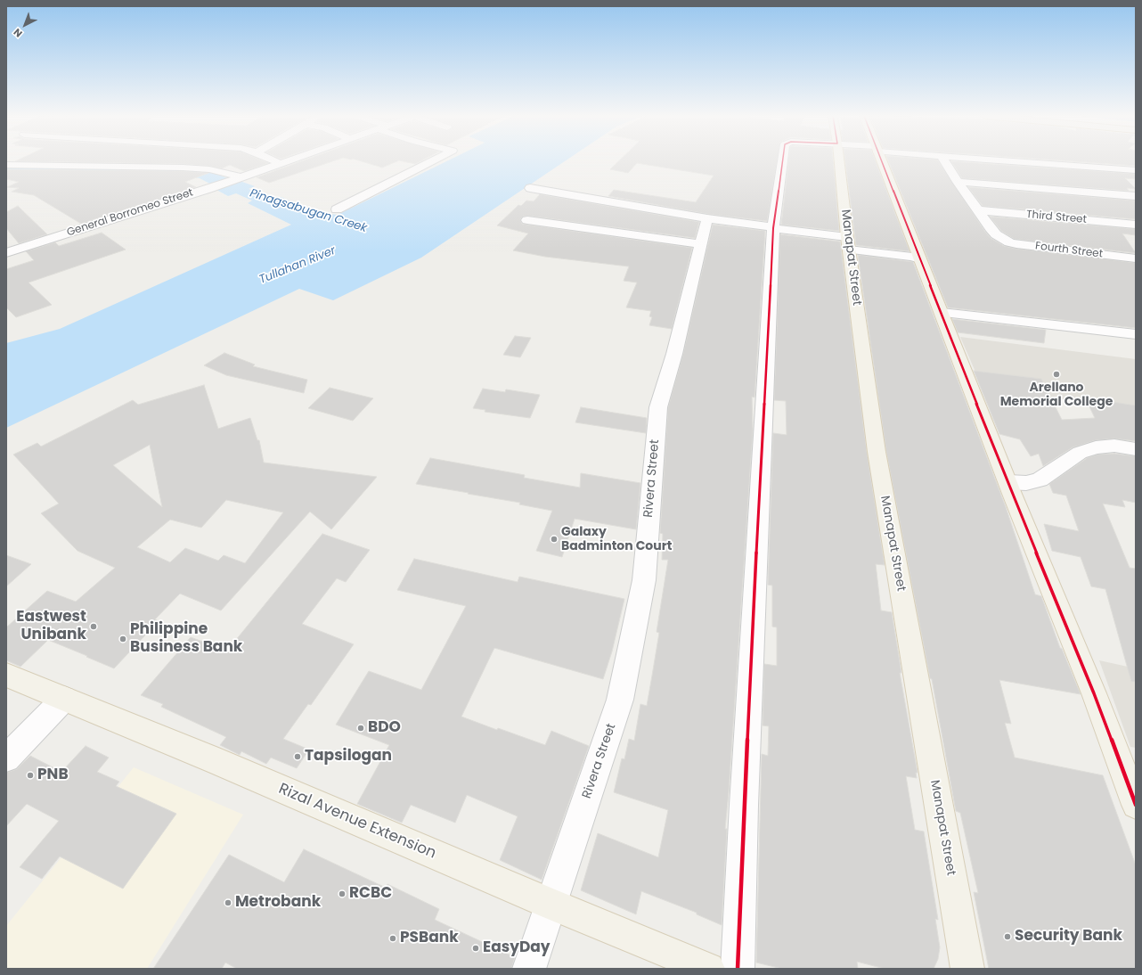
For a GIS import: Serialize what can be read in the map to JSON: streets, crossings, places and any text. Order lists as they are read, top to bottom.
{
  "streets": {
    "main road": ["Manapat Street", "Rizal Avenue Extension"],
    "street": [
      "General Borromeo Street",
      "Third Street",
      "Fourth Street",
      "Rivera Street"
    ]
  },
  "crossings": [
    ["Third Street", "Fourth Street"],
    ["Rivera Street", "Rizal Avenue Extension"]
  ],
  "water": ["Pinagsabugan Creek", "Tullahan River"],
  "places": [
    "Arellano Memorial College",
    "Galaxy Badminton Court",
    "Eastwest Unibank",
    "Philippine Business Bank",
    "BDO",
    "Tapsilogan",
    "PNB",
    "RCBC",
    "Metrobank",
    "Security Bank",
    "PSBank",
    "EasyDay"
  ],
  "north": "bottom left"
}
